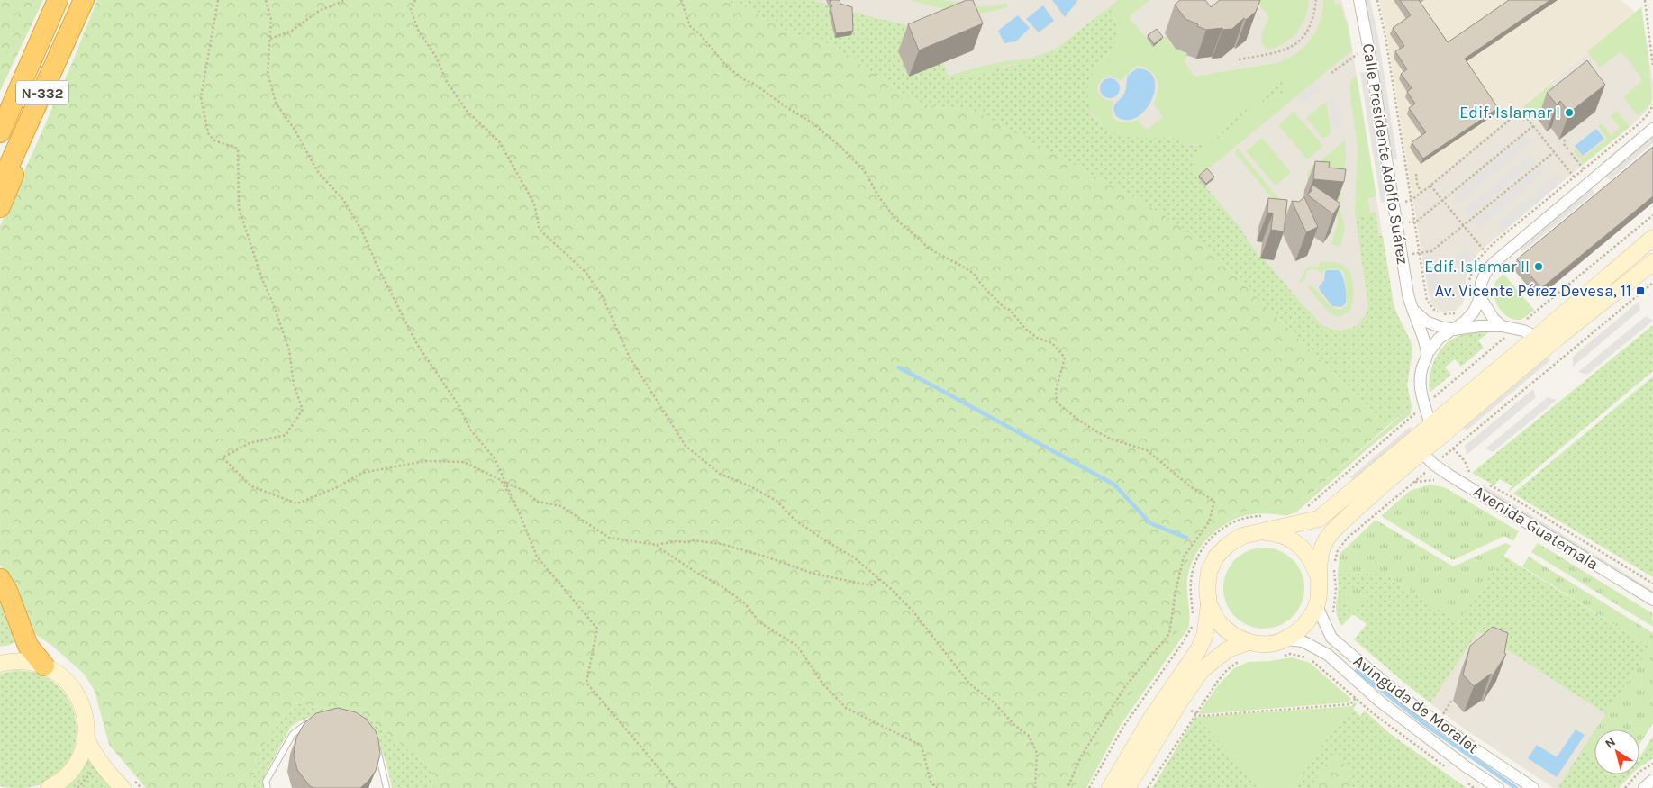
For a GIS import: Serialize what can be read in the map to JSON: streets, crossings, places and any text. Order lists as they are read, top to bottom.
{
  "streets": {
    "highway": ["N-332"],
    "street": ["Calle Presidente Adolfo Suárez", "Avenida Guatemala", "Avinguda de Moralet"]
  },
  "places": {
    "other": ["Edif. Islamar I", "Edif. Islamar II"],
    "transit": ["Av. Vicente Pérez Devesa, 11"]
  },
  "north": "top left"
}
